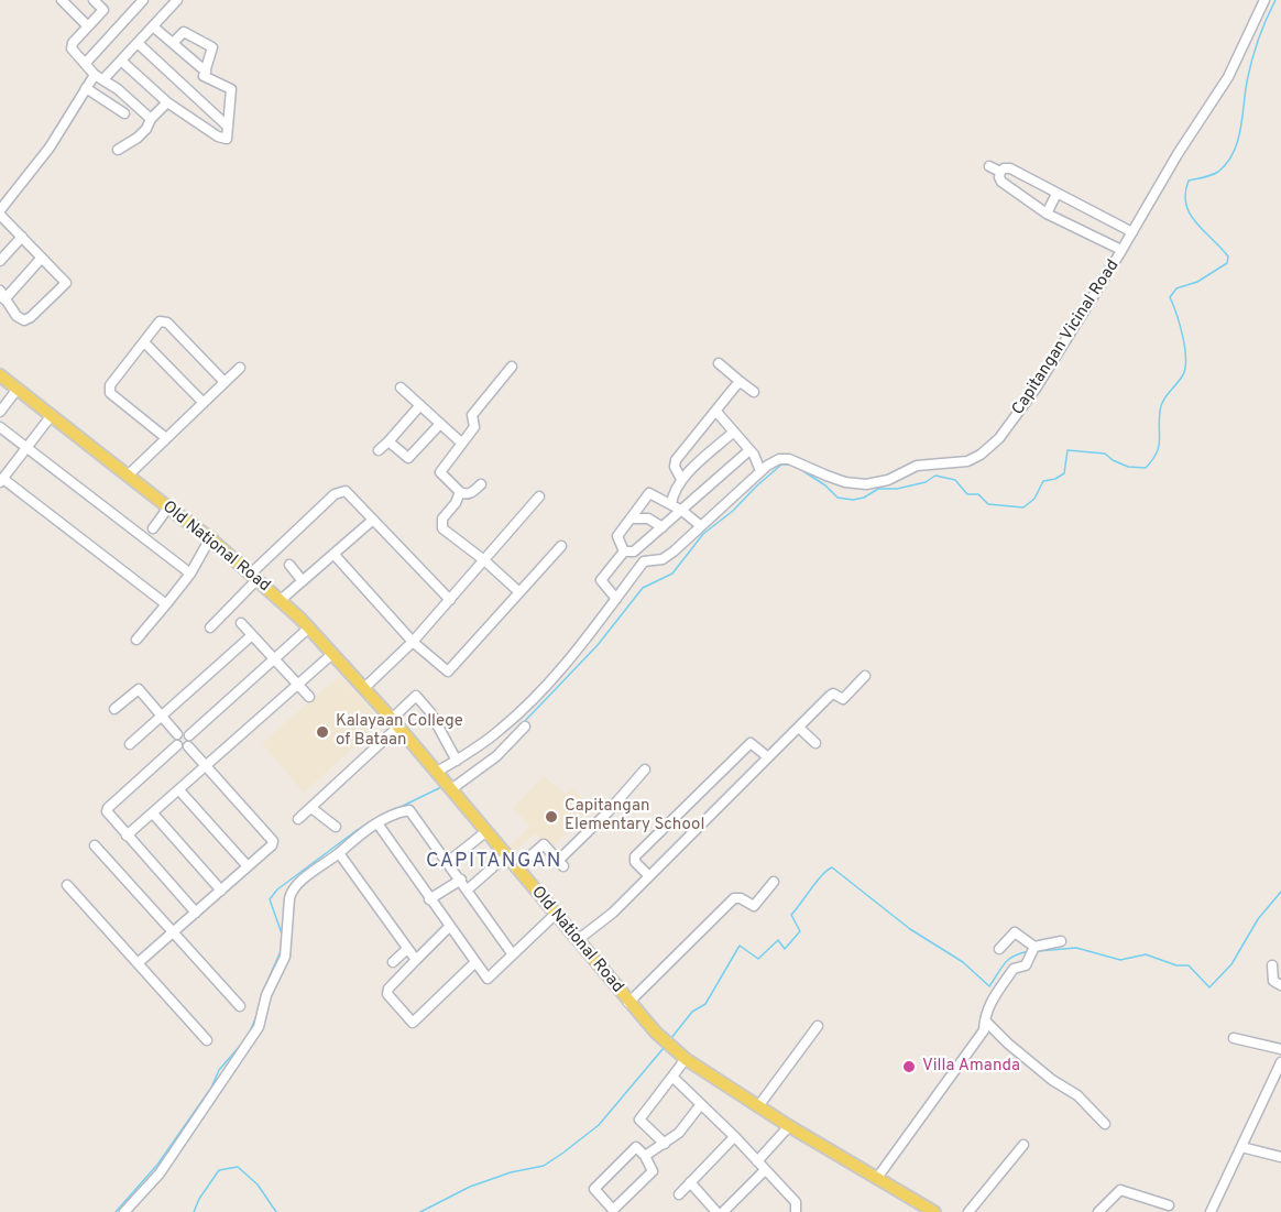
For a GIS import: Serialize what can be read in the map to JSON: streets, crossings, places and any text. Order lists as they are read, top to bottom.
{
  "streets": {
    "main road": ["Old National Road"],
    "street": ["Capitangan Vicinal Road"]
  },
  "crossings": [
    ["Capitangan Vicinal Road", "Old National Road"]
  ],
  "districts": ["CAPITANGAN"],
  "places": ["Kalayaan College of Bataan", "Capitangan Elementary School", "Villa Amanda"]
}
